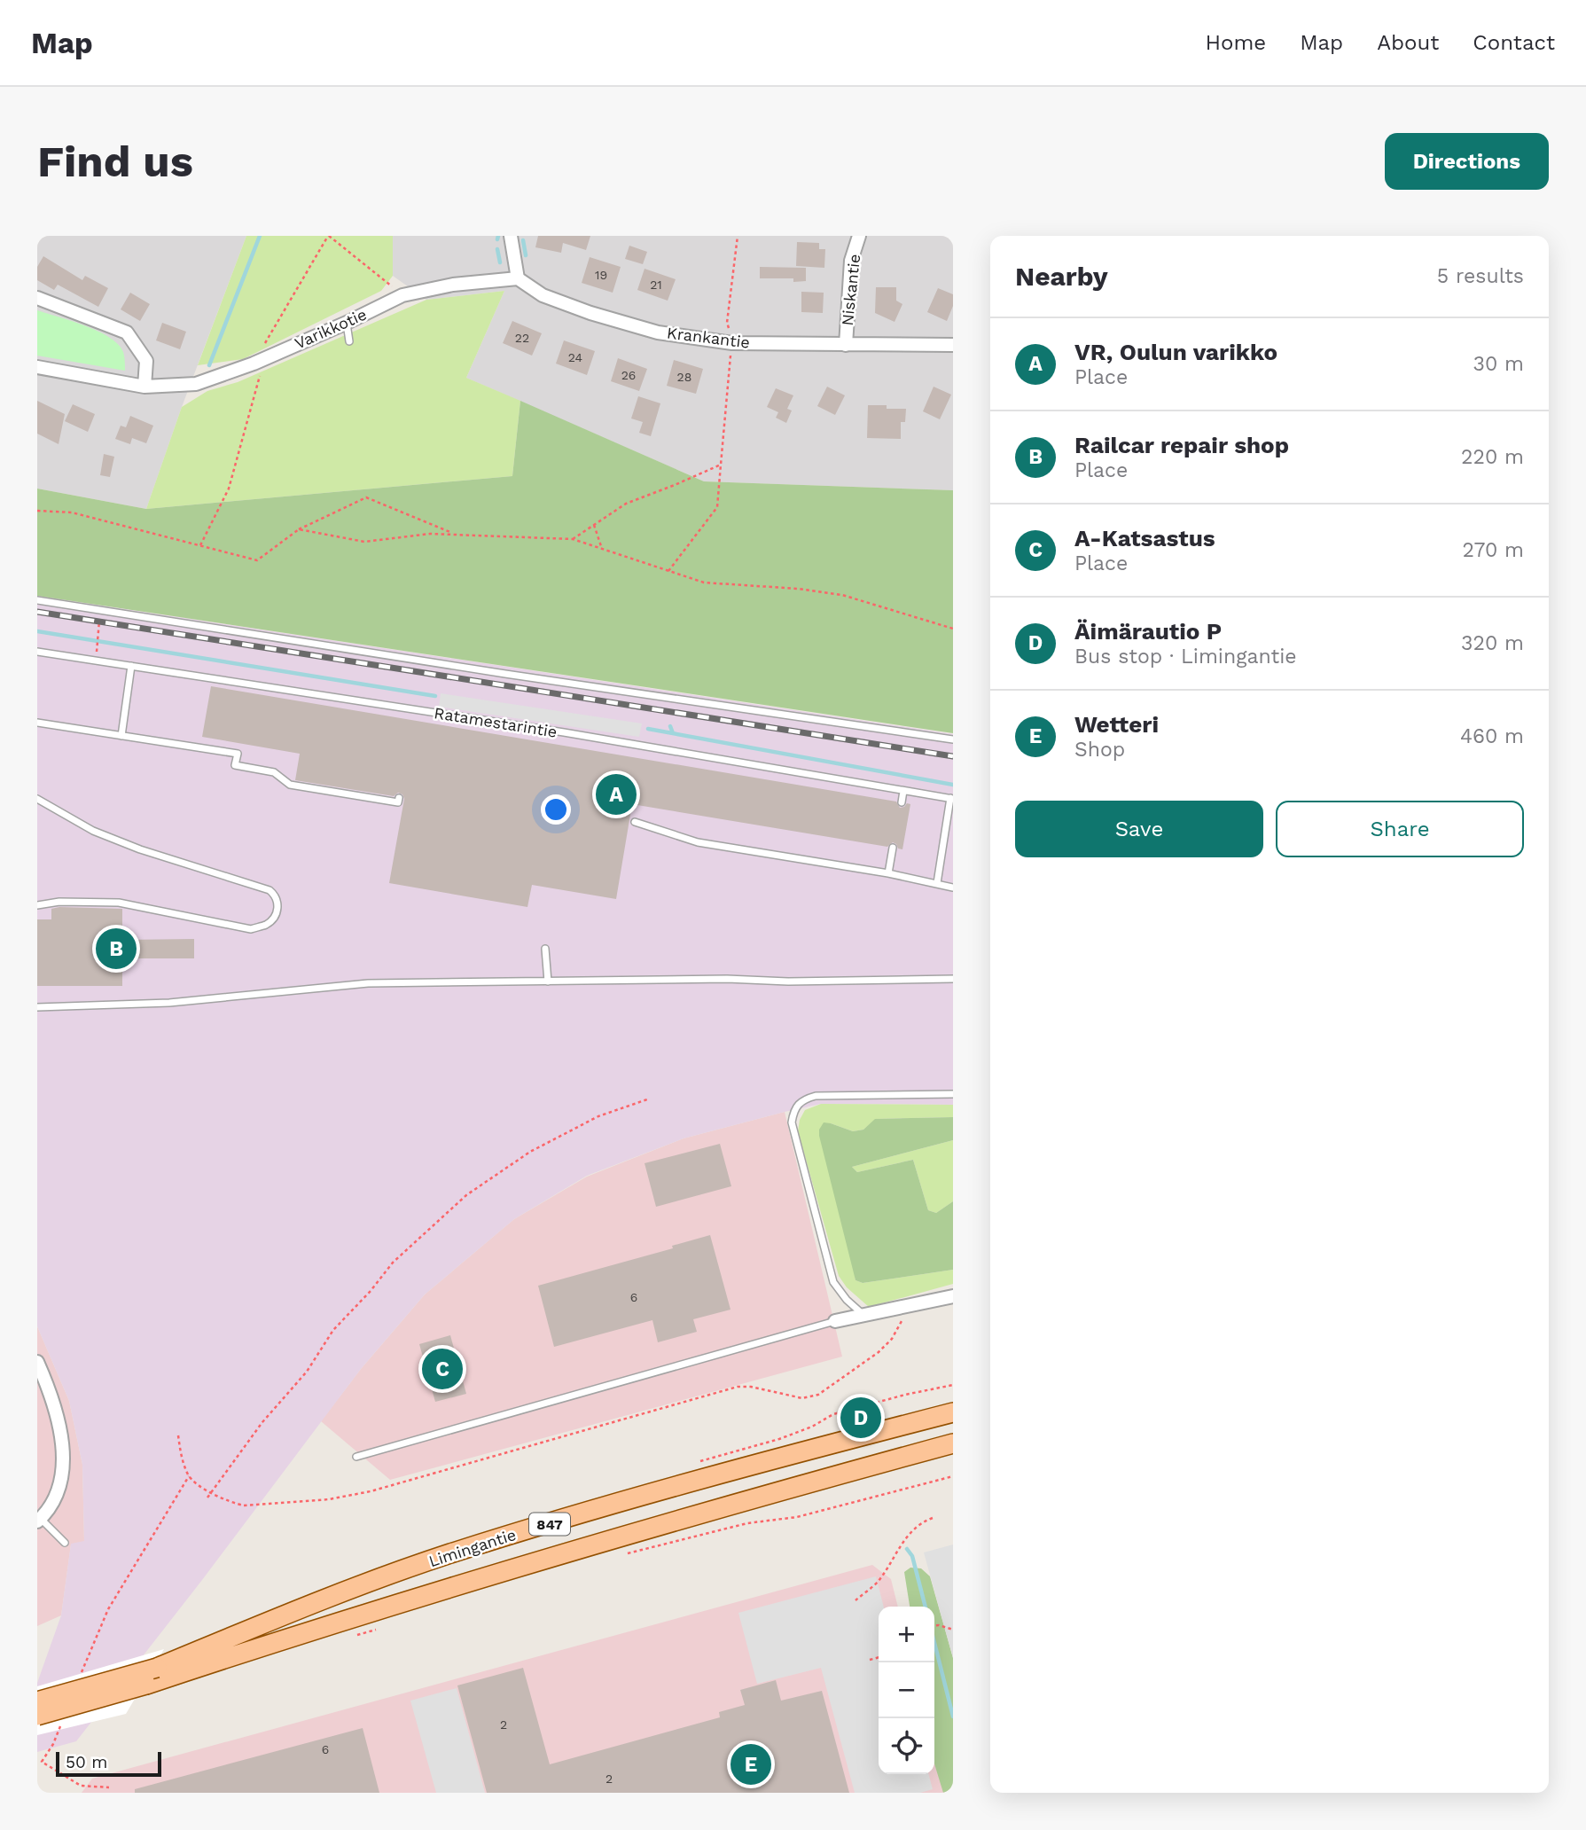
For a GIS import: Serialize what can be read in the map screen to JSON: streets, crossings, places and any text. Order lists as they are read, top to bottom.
{
  "streets": {
    "main road": ["847", "Limingantie"],
    "street": ["Niskantie", "Varikkotie", "Krankantie"],
    "lane": ["Ratamestarintie"]
  },
  "crossings": [
    ["Niskantie", "Krankantie"],
    ["Varikkotie", "Krankantie"]
  ],
  "house_numbers": [
    "19",
    "21",
    "22",
    "24",
    "26",
    "28",
    "6",
    "2",
    "6",
    "2"
  ],
  "scale_bar": "50 m",
  "page": {
    "header": "Map",
    "nav": [
      "Home",
      "Map",
      "About",
      "Contact"
    ],
    "buttons": [
      "Directions",
      ["Save", "Share"]
    ],
    "title": "Find us",
    "heading": ["Nearby", "5 results"],
    "list": [
      {
        "mark": "A",
        "name": "VR, Oulun varikko",
        "note": "Place",
        "value": "30 m"
      },
      {
        "mark": "B",
        "name": "Railcar repair shop",
        "note": "Place",
        "value": "220 m"
      },
      {
        "mark": "C",
        "name": "A-Katsastus",
        "note": "Place",
        "value": "270 m"
      },
      {
        "mark": "D",
        "name": "Äimärautio P",
        "note": "Bus stop · Limingantie",
        "value": "320 m"
      },
      {
        "mark": "E",
        "name": "Wetteri",
        "note": "Shop",
        "value": "460 m"
      }
    ],
    "pins": [
      "A",
      "B",
      "C",
      "D",
      "E"
    ],
    "map_buttons": ["+", "−"],
    "scale": "50 m"
  }
}
